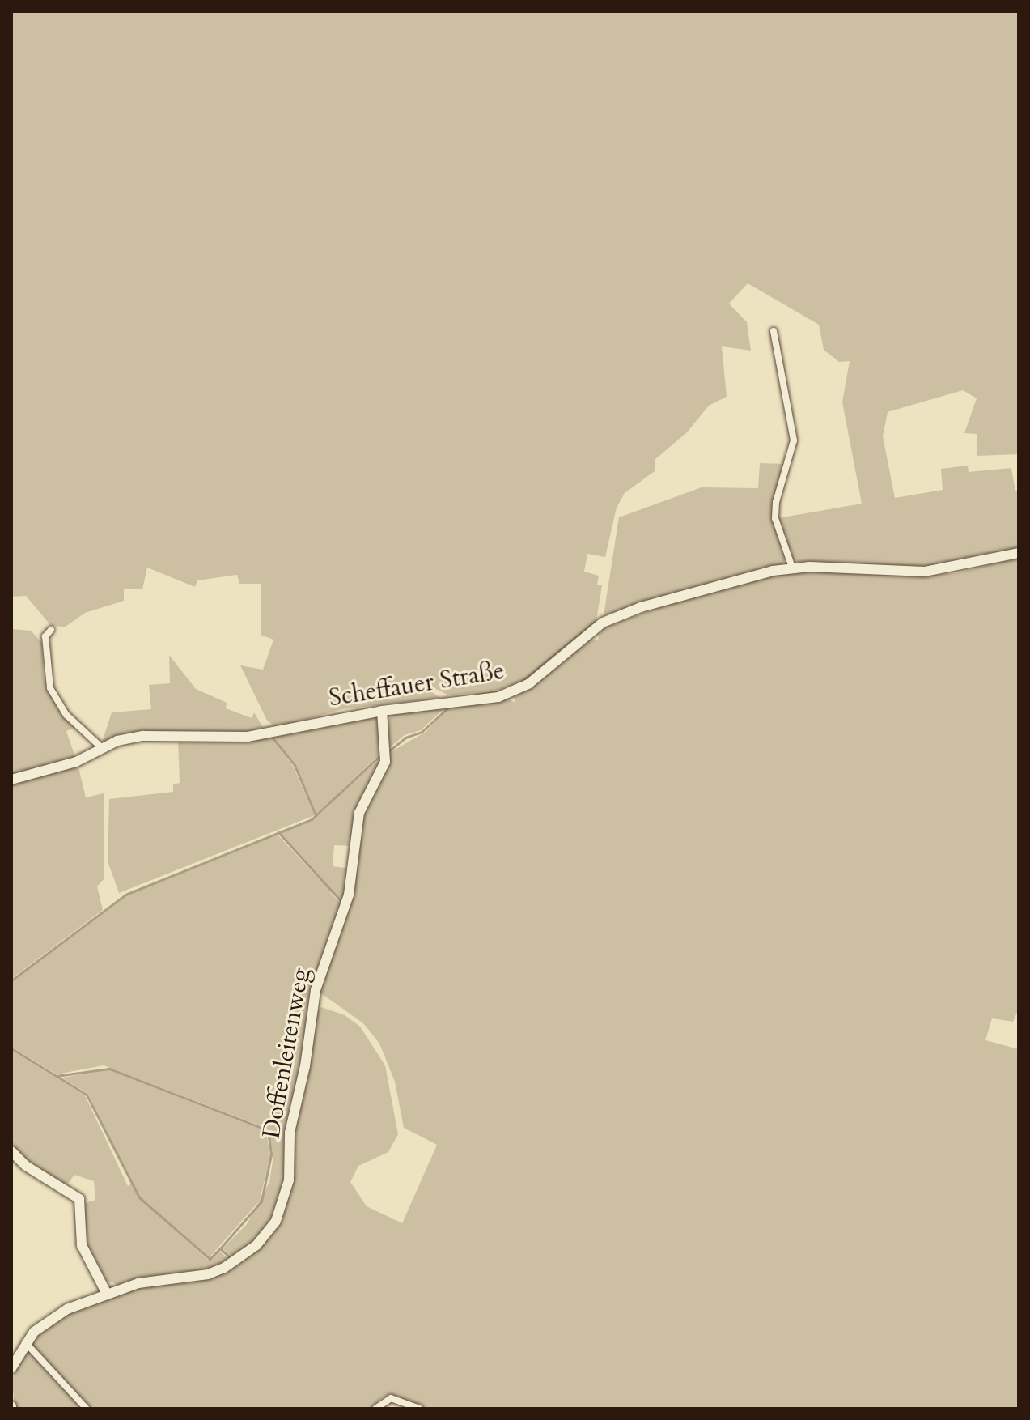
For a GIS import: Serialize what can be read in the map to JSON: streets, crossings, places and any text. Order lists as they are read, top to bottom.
{
  "streets": {
    "street": ["Scheffauer Straße", "Doffenleitenweg"]
  },
  "crossings": [
    ["Scheffauer Straße", "Doffenleitenweg"]
  ]
}
